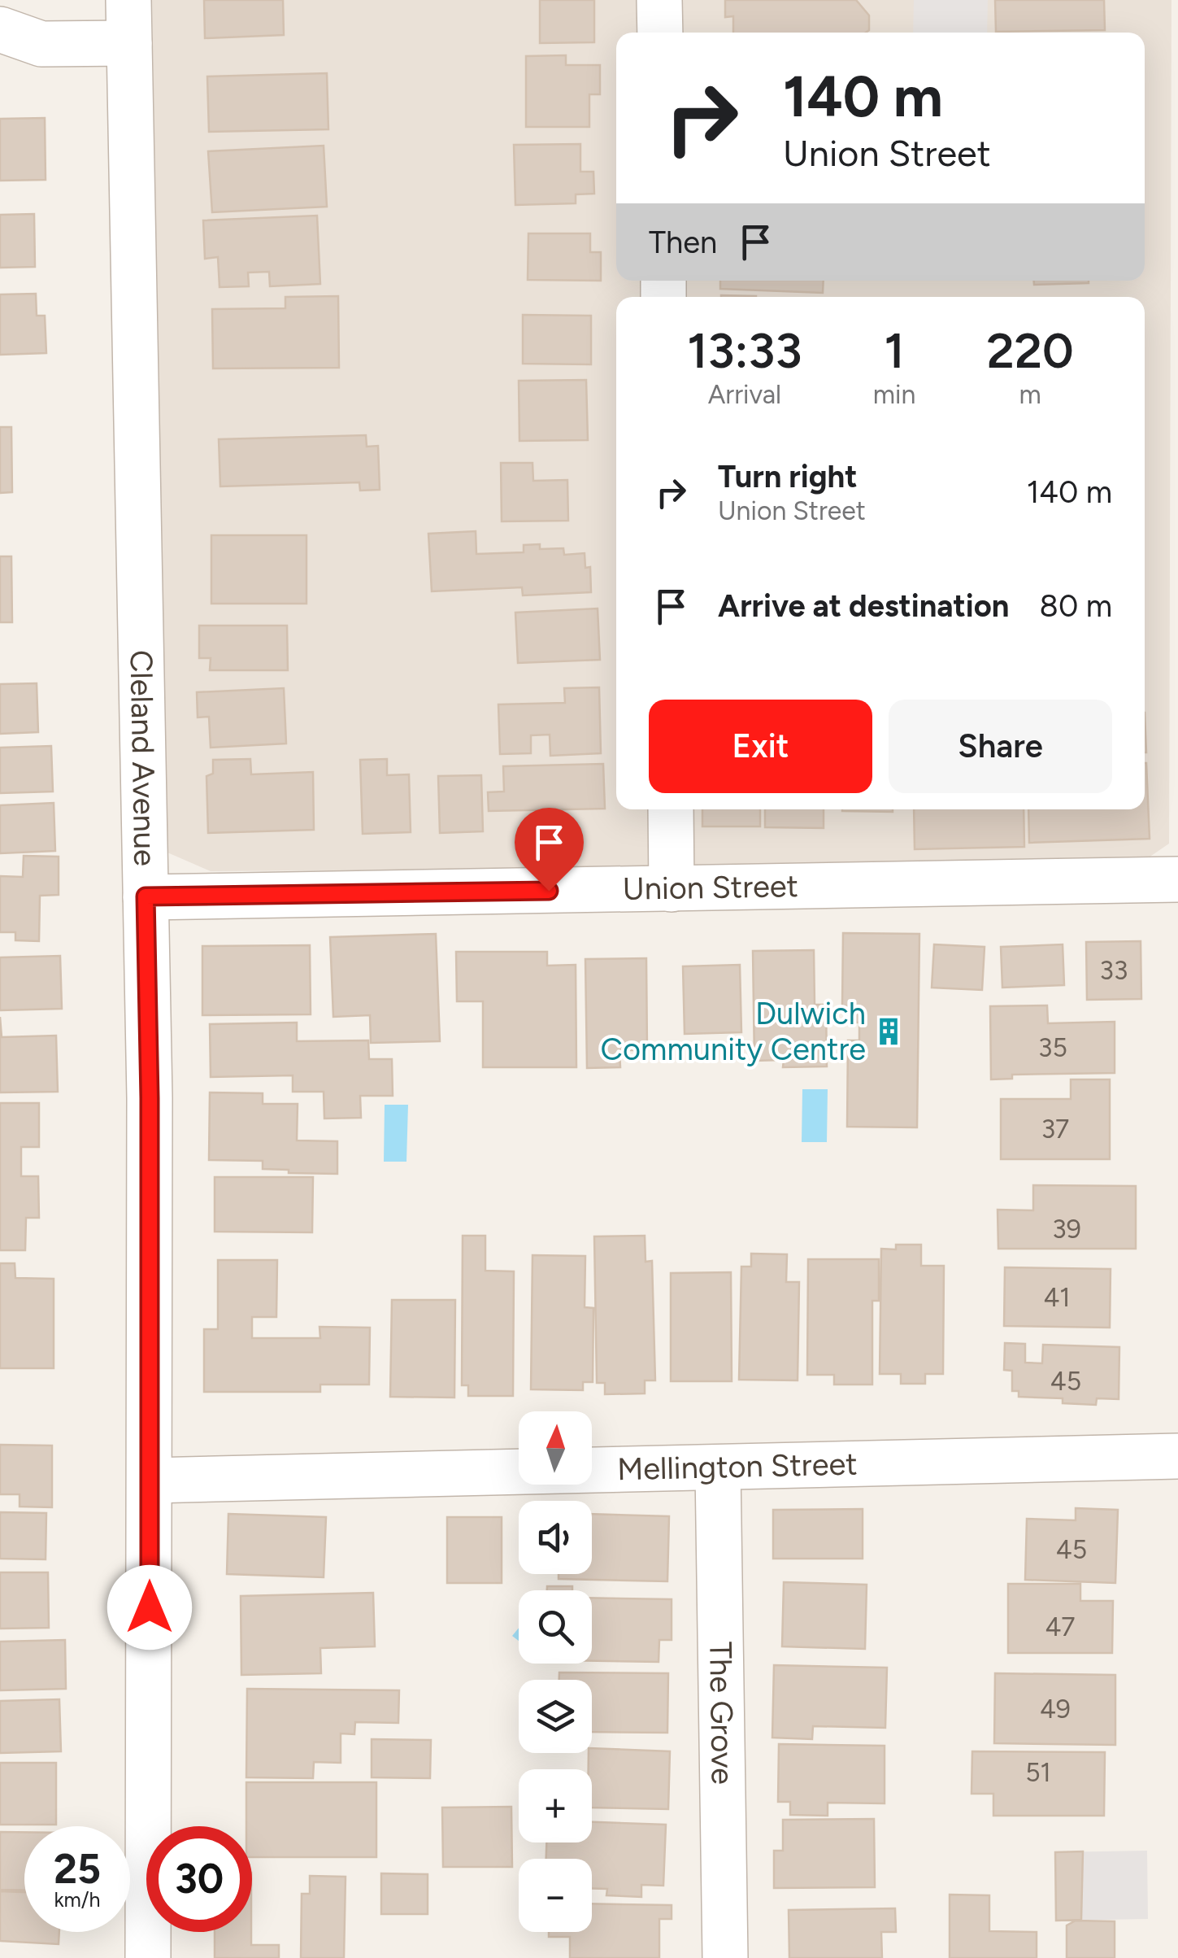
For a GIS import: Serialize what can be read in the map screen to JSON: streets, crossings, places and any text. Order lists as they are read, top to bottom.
{
  "streets": {
    "street": [
      "Cleland Avenue",
      "Union Street",
      "Mellington Street",
      "The Grove"
    ]
  },
  "crossings": [
    ["Cleland Avenue", "Union Street"],
    ["Cleland Avenue", "Mellington Street"],
    ["Mellington Street", "The Grove"]
  ],
  "places": {
    "building": ["Dulwich Community Centre"]
  },
  "house_numbers": [
    "33",
    "35",
    "37",
    "39",
    "41",
    "45",
    "45",
    "47",
    "49",
    "51"
  ],
  "north": "top",
  "page": {
    "turn": ["140 m", "Union Street"],
    "then": "Then",
    "eta": [
      "13:33",
      "Arrival",
      "1",
      "min",
      "220",
      "m"
    ],
    "list": [
      {
        "name": "Turn right",
        "note": "Union Street",
        "value": "140 m"
      },
      {
        "name": "Arrive at destination",
        "value": "80 m"
      }
    ],
    "buttons": ["Exit", "Share"],
    "map_buttons": ["+", "−"],
    "speed": "25 km/h",
    "limit": "30"
  }
}
